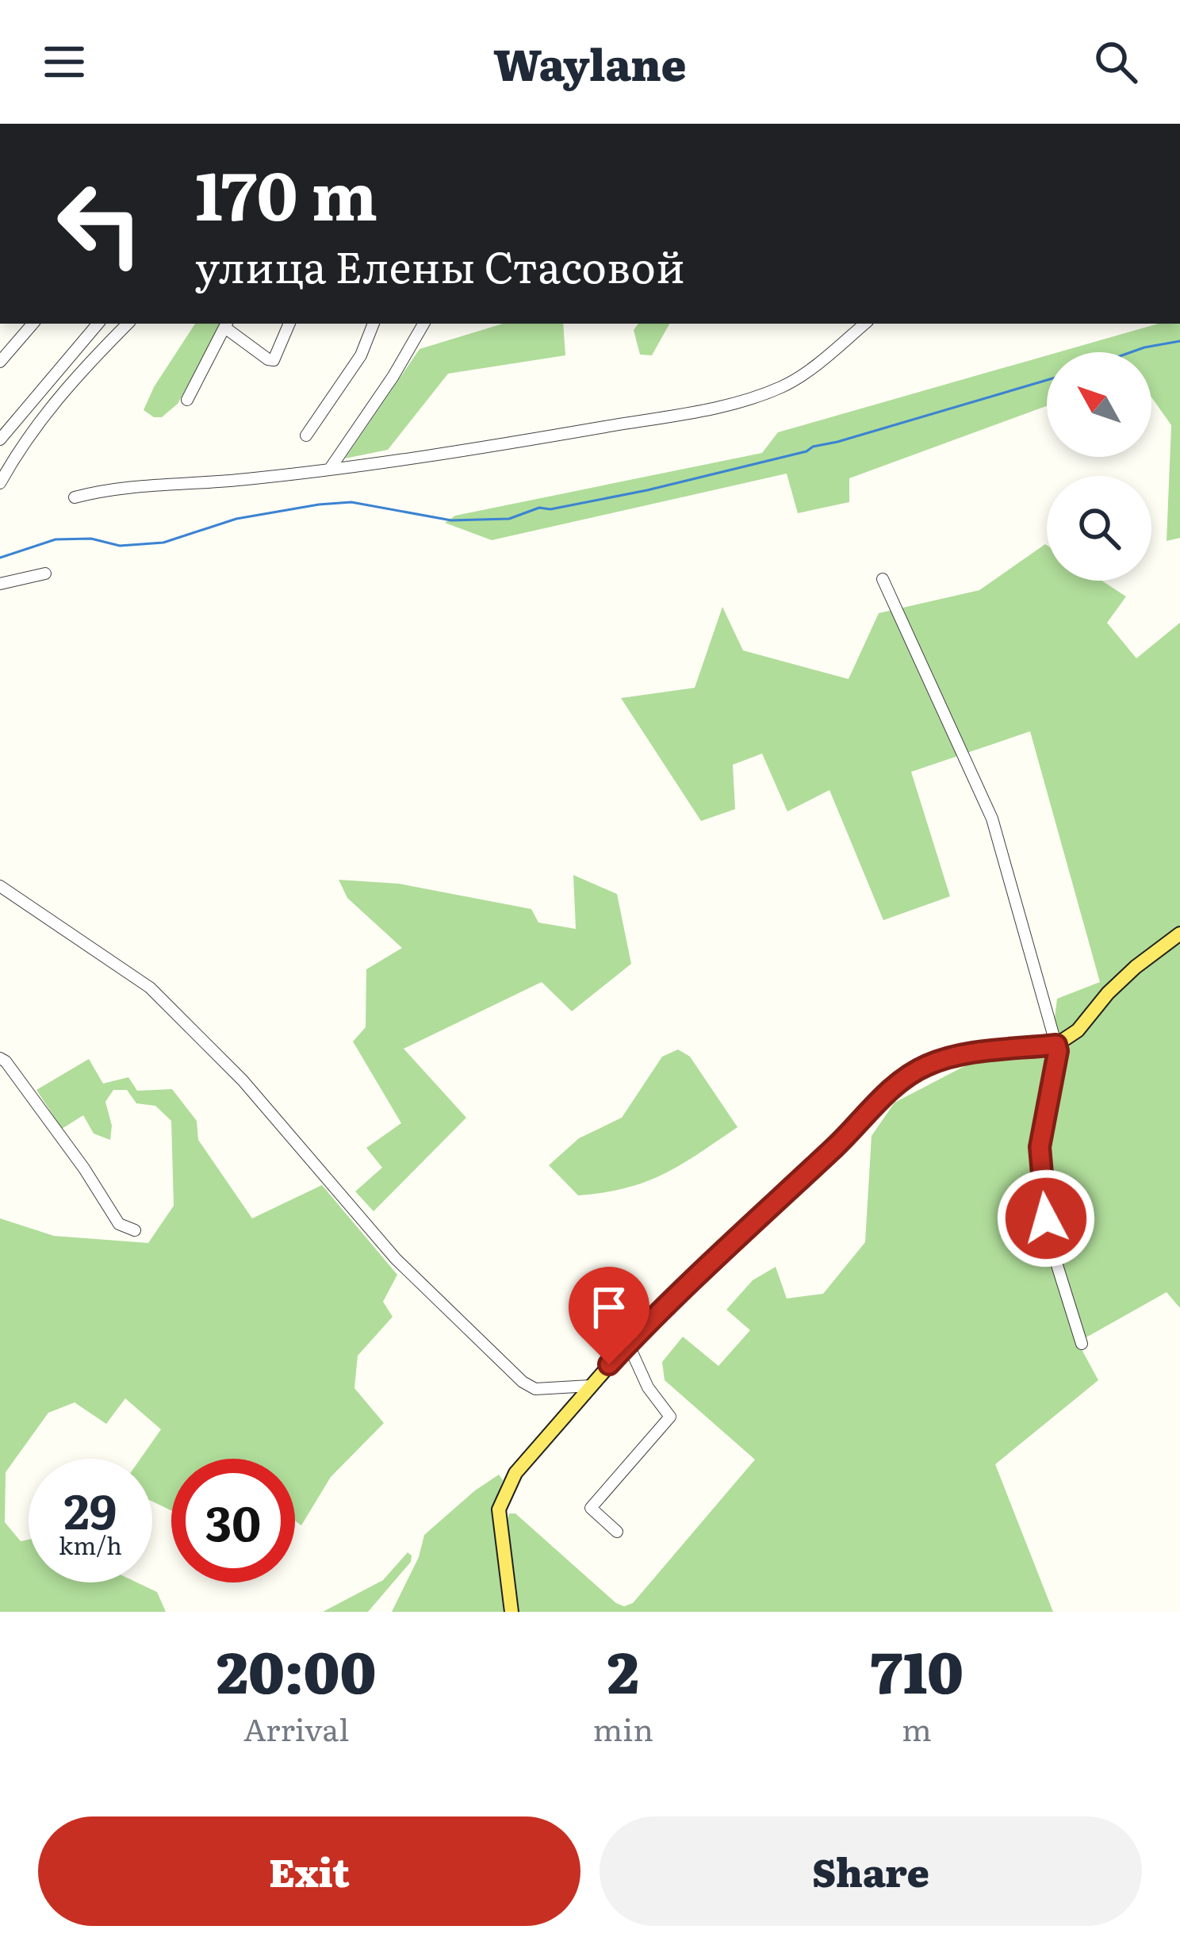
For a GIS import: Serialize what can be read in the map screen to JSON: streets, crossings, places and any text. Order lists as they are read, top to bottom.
{
  "north": "top left",
  "page": {
    "header": "Waylane",
    "turn": ["170 m", "улица Елены Стасовой"],
    "speed": "29 km/h",
    "limit": "30",
    "eta": [
      "20:00",
      "Arrival",
      "2",
      "min",
      "710",
      "m"
    ],
    "buttons": ["Exit", "Share"]
  }
}
